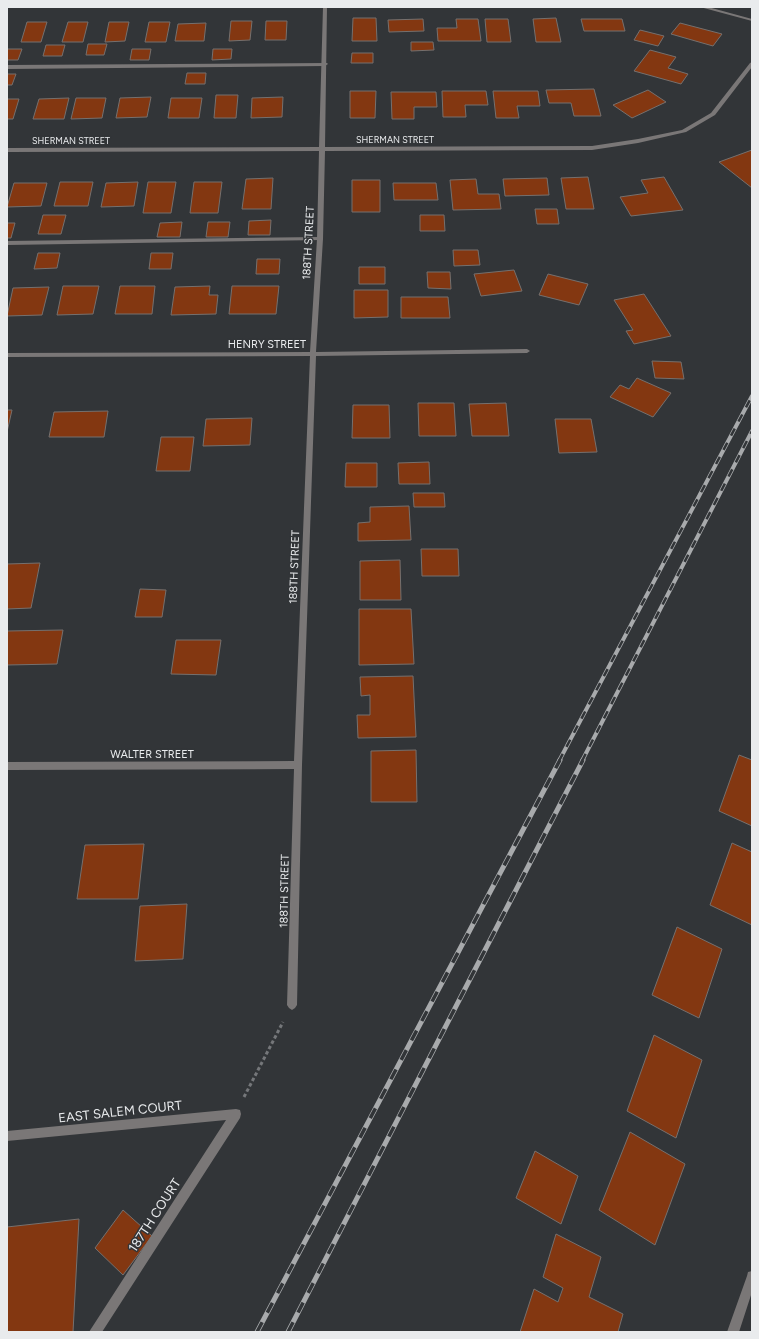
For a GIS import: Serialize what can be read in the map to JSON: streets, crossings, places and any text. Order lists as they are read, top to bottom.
{
  "streets": {
    "street": [
      "SHERMAN STREET",
      "188TH STREET",
      "HENRY STREET",
      "WALTER STREET",
      "EAST SALEM COURT",
      "187TH COURT"
    ]
  },
  "crossings": [
    ["SHERMAN STREET", "188TH STREET"],
    ["188TH STREET", "HENRY STREET"],
    ["188TH STREET", "WALTER STREET"],
    ["EAST SALEM COURT", "187TH COURT"]
  ]
}
